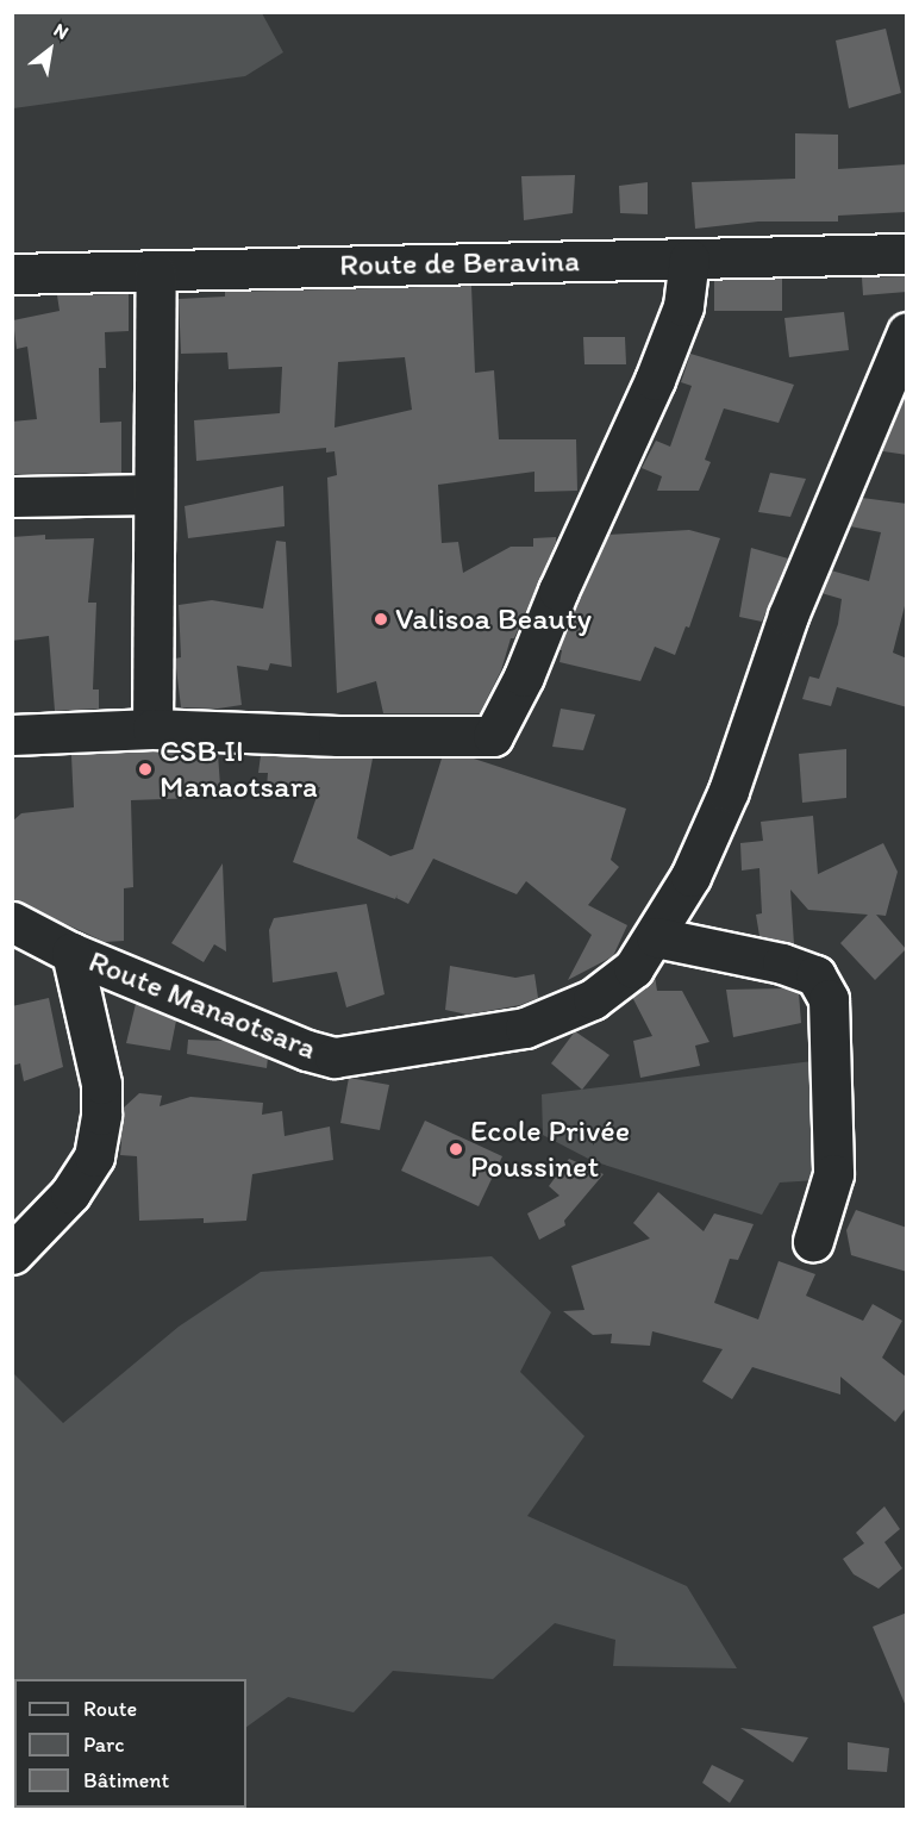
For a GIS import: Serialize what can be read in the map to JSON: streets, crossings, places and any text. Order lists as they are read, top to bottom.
{
  "streets": {
    "street": ["Route de Beravina", "Route Manaotsara"]
  },
  "places": ["Valisoa Beauty", "CSB II Manaotsara", "Ecole Privée Poussinet"],
  "legend": ["Route", "Parc", "Bâtiment"],
  "north": "top right"
}
